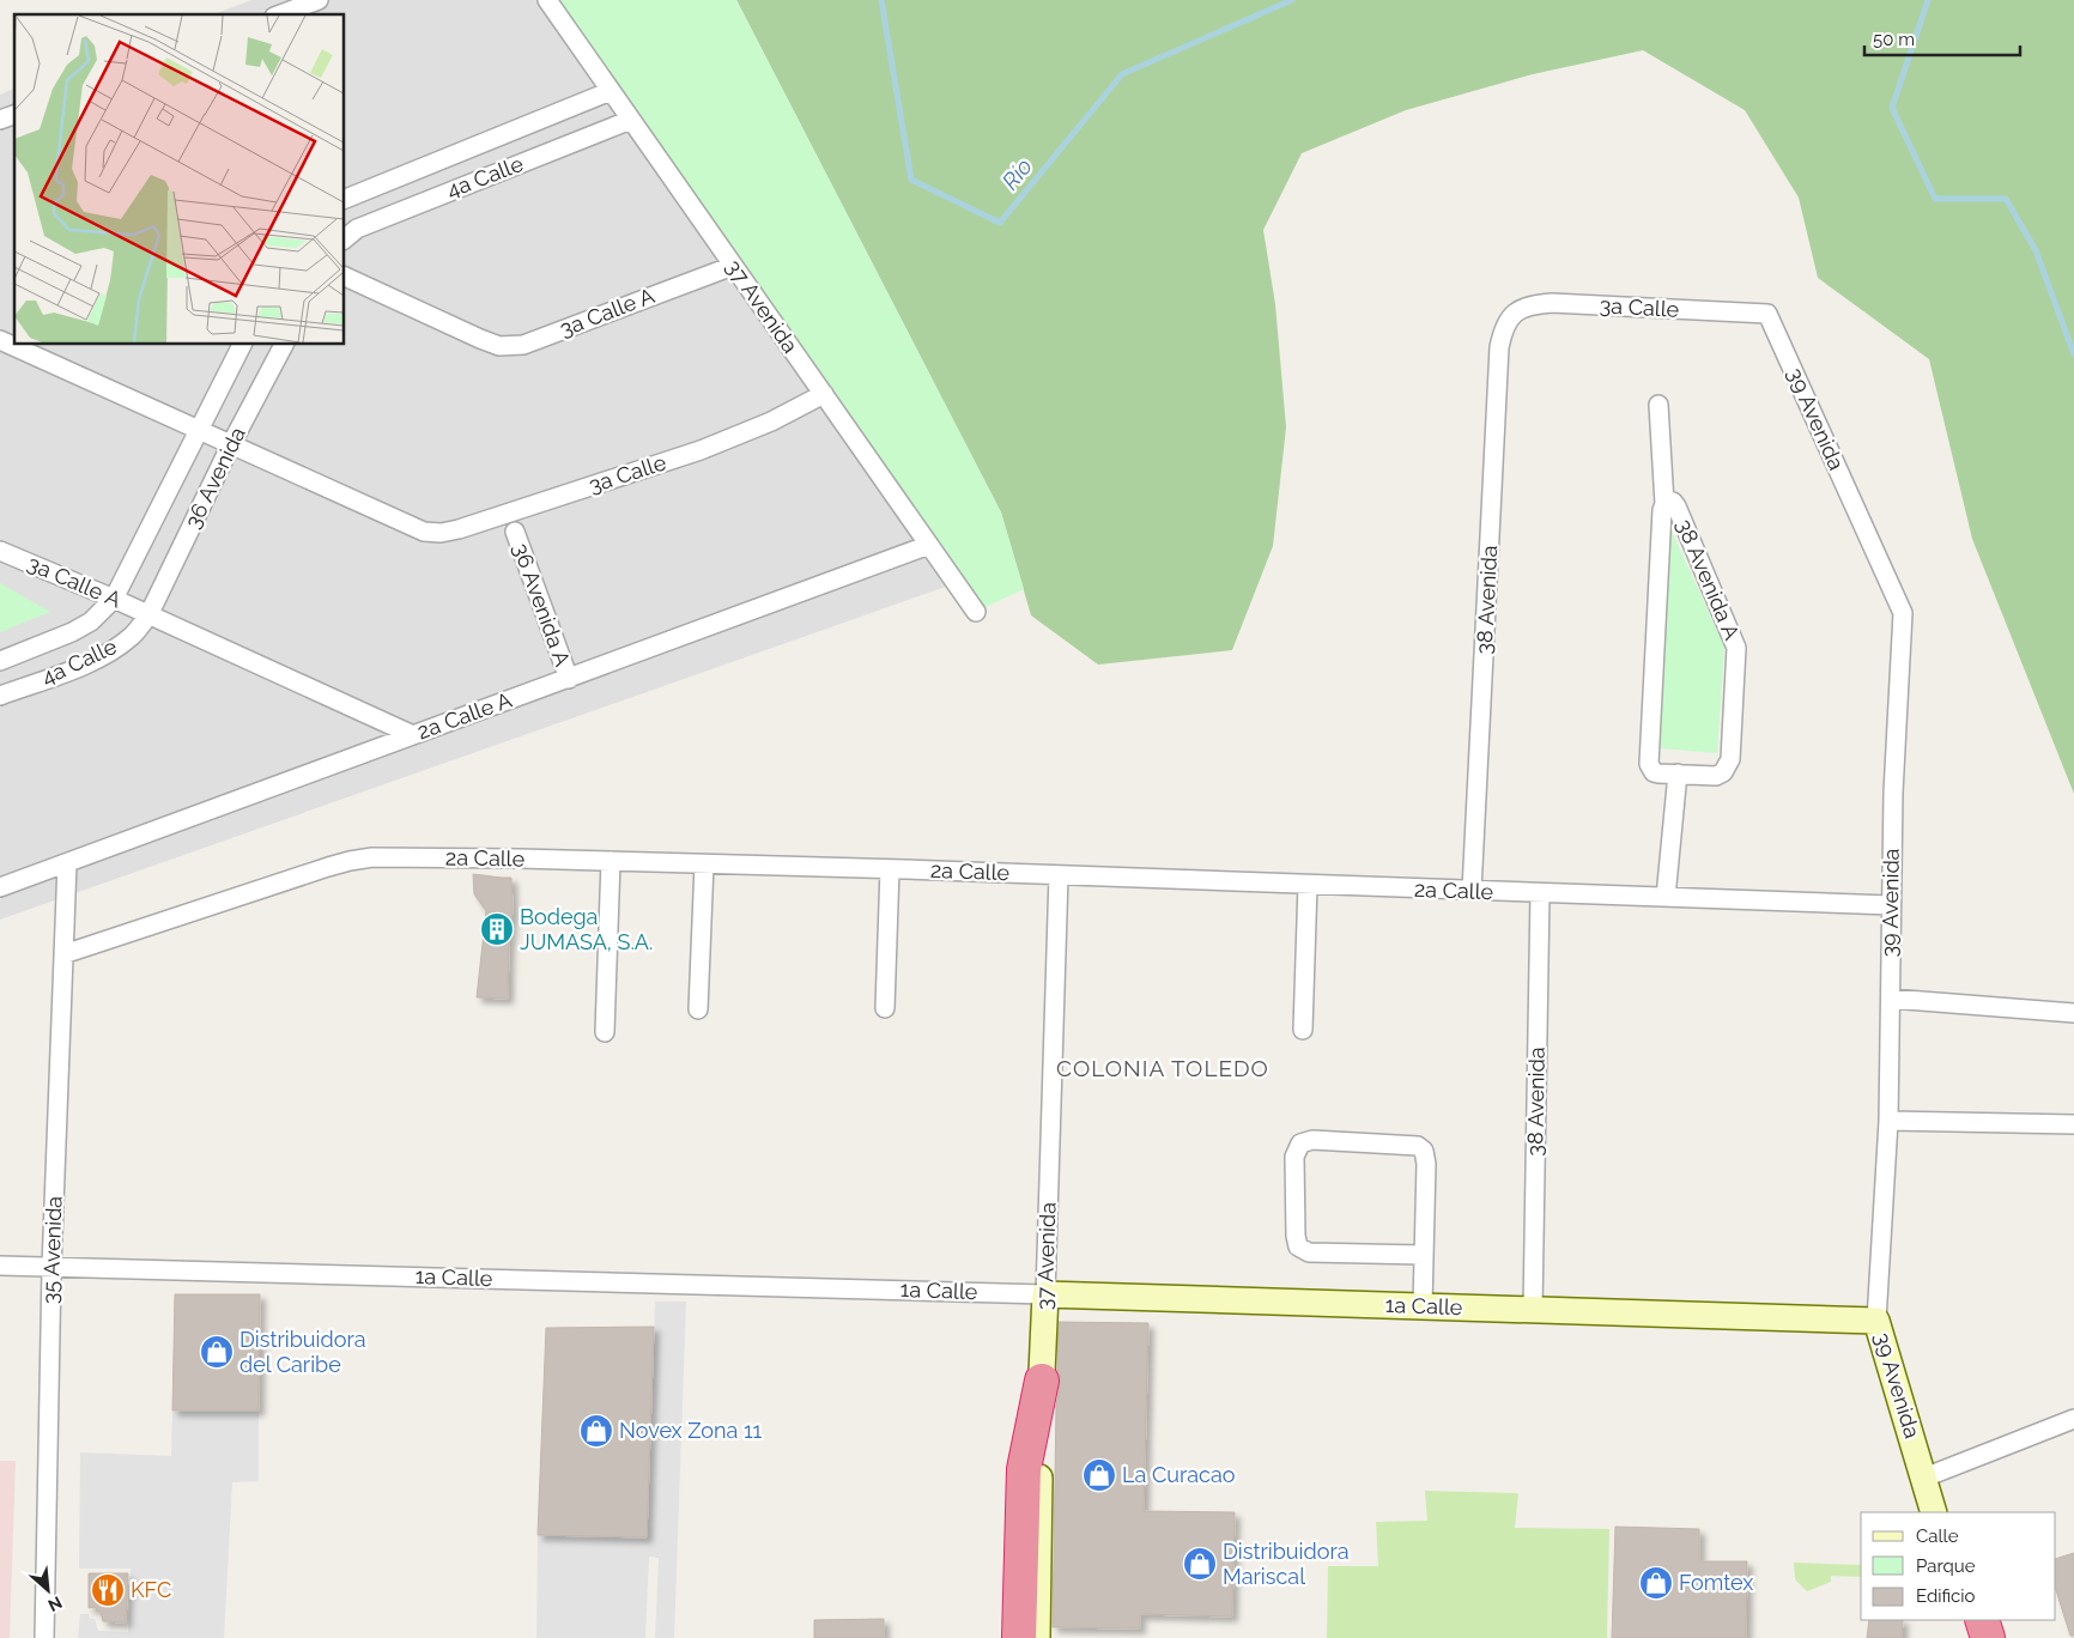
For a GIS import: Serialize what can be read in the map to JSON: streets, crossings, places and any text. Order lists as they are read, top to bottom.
{
  "streets": {
    "street": [
      "4a Calle",
      "37 Avenida",
      "3a Calle",
      "3a Calle A",
      "39 Avenida",
      "36 Avenida",
      "38 Avenida A",
      "38 Avenida",
      "36 Avenida A",
      "2a Calle A",
      "2a Calle",
      "35 Avenida",
      "1a Calle"
    ]
  },
  "crossings": [
    ["4a Calle", "37 Avenida"],
    ["4a Calle", "3a Calle A"],
    ["4a Calle", "36 Avenida"],
    ["37 Avenida", "3a Calle"],
    ["37 Avenida", "3a Calle A"],
    ["37 Avenida", "2a Calle A"],
    ["37 Avenida", "2a Calle"],
    ["37 Avenida", "1a Calle"],
    ["3a Calle", "39 Avenida"],
    ["3a Calle", "36 Avenida"],
    ["3a Calle", "38 Avenida"],
    ["3a Calle A", "36 Avenida"],
    ["3a Calle A", "2a Calle A"],
    ["39 Avenida", "2a Calle"],
    ["39 Avenida", "1a Calle"],
    ["38 Avenida", "2a Calle"],
    ["38 Avenida", "1a Calle"],
    ["36 Avenida A", "2a Calle A"],
    ["2a Calle A", "35 Avenida"],
    ["2a Calle", "35 Avenida"],
    ["35 Avenida", "1a Calle"]
  ],
  "districts": ["COLONIA TOLEDO"],
  "water": ["Río"],
  "places": {
    "building": ["Bodega JUMASA, S.A."],
    "shop": [
      "Distribuidora del Caribe",
      "Novex Zona 11",
      "La Curacao",
      "Distribuidora Mariscal",
      "Fomtex"
    ],
    "restaurant": ["KFC"]
  },
  "legend": ["Calle", "Parque", "Edificio"],
  "scale_bar": "50 m",
  "north": "bottom right"
}
